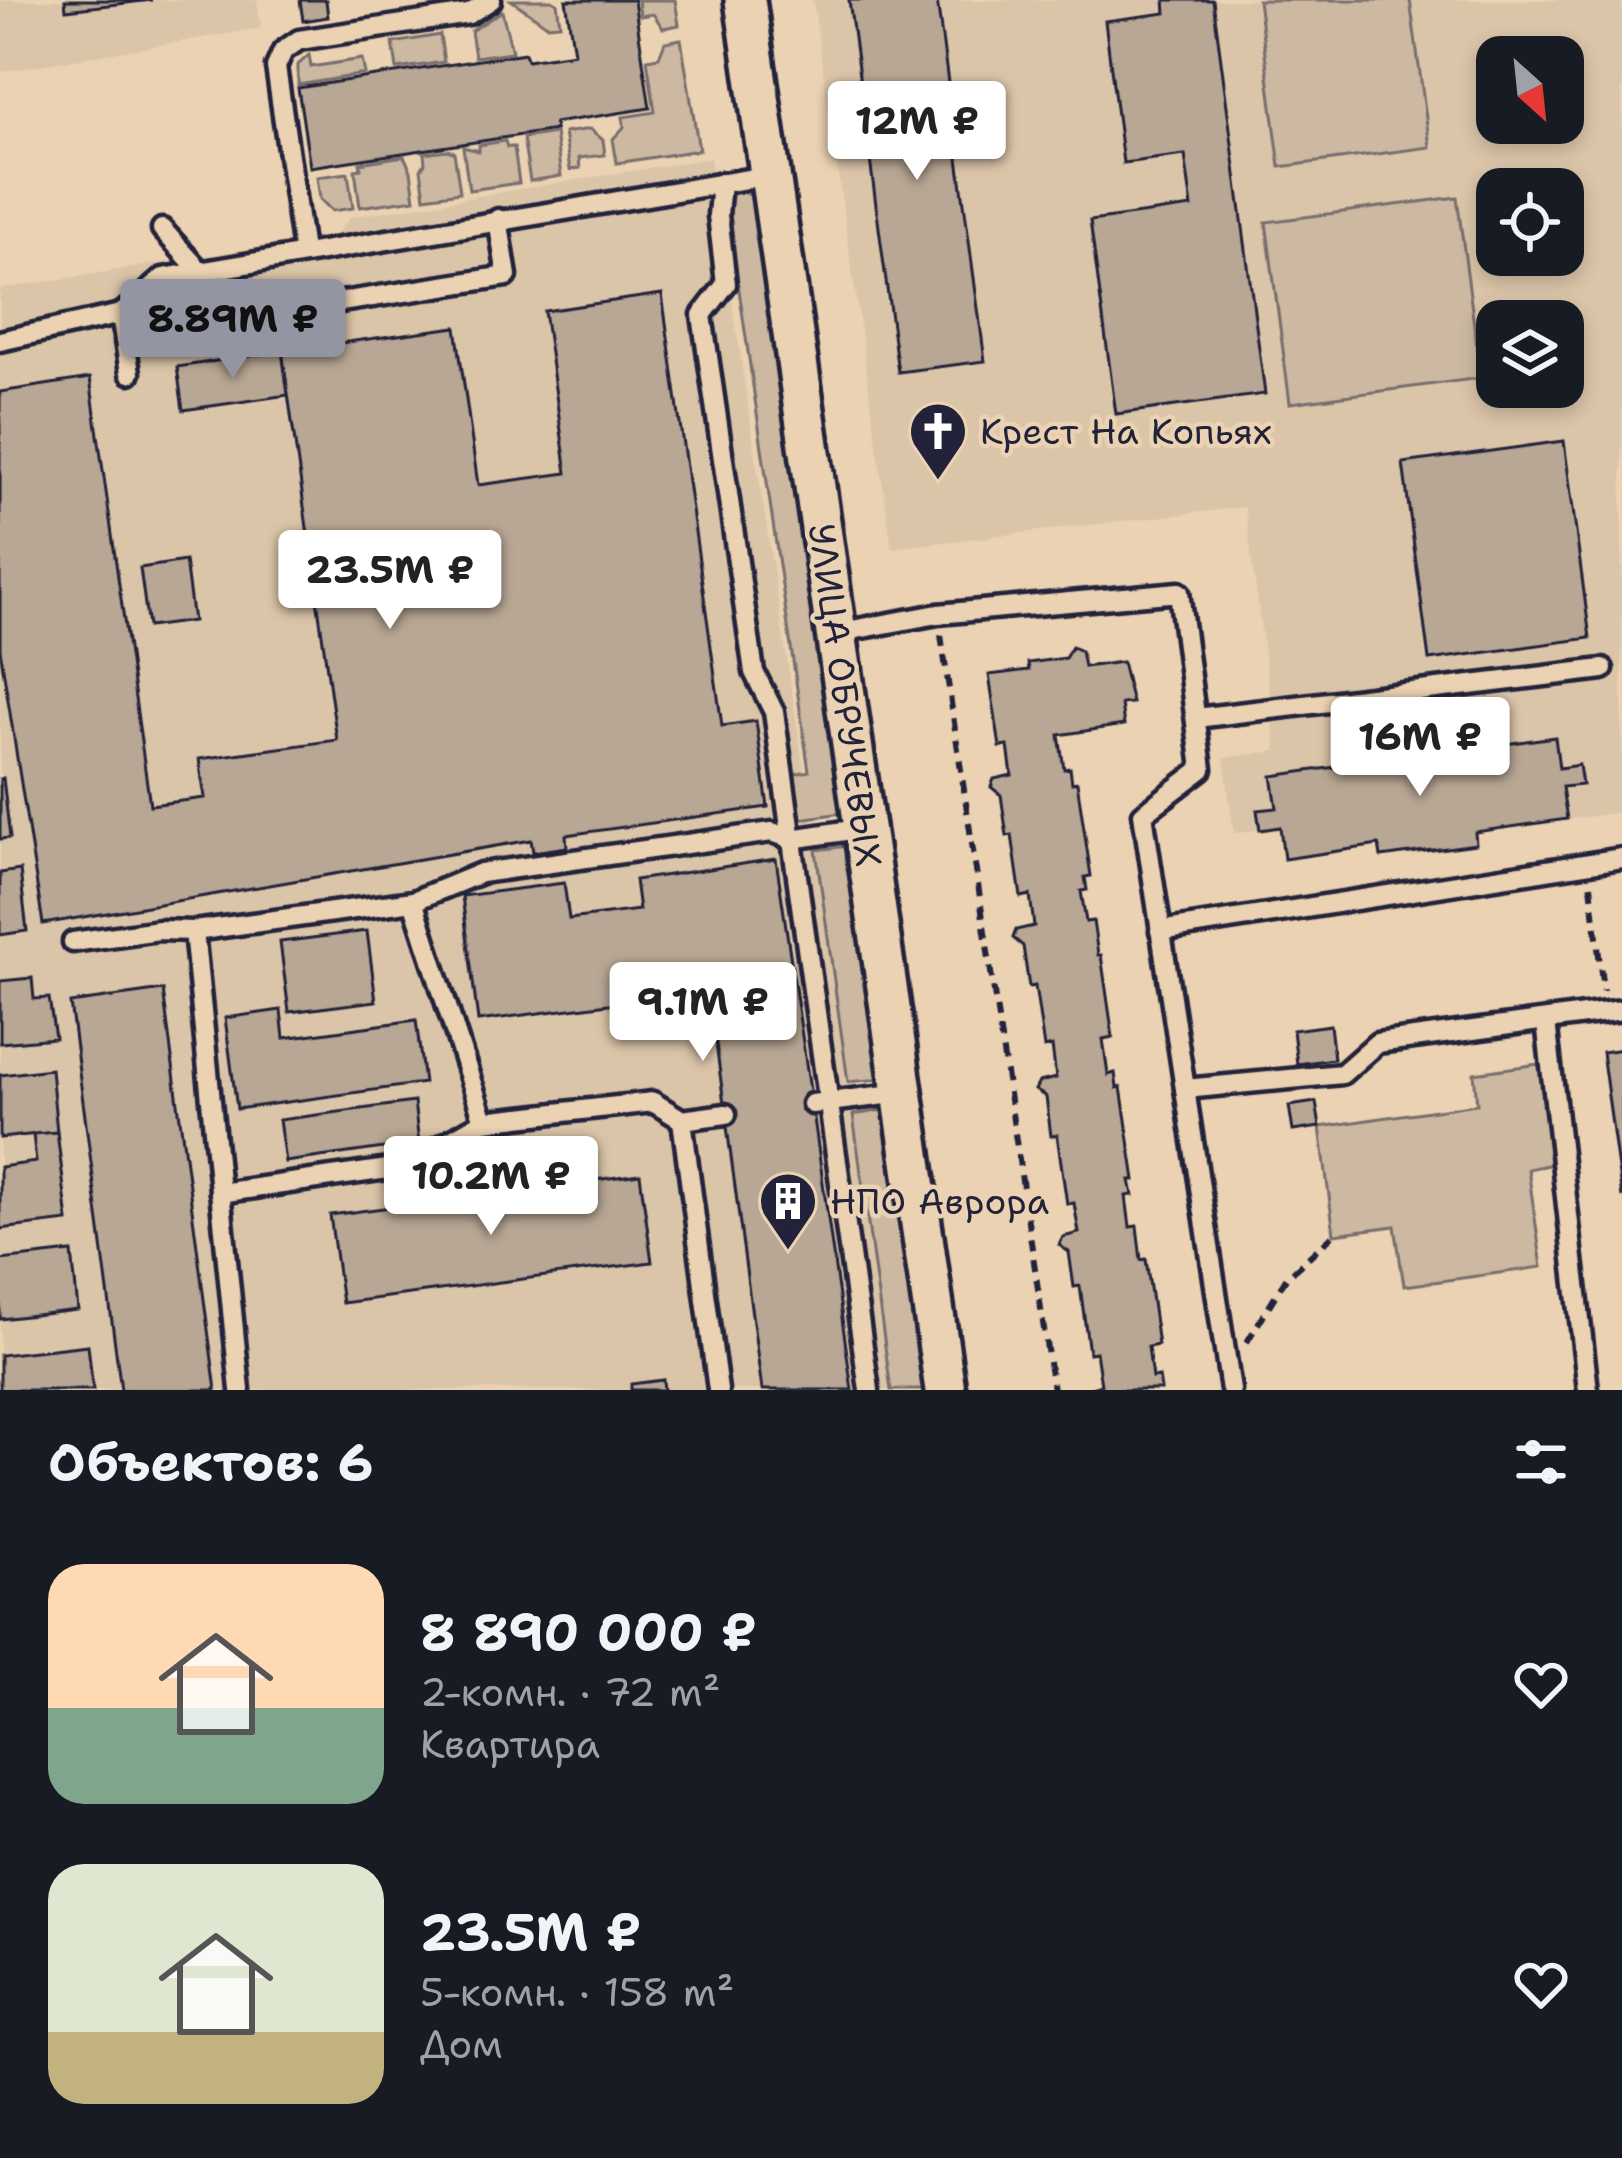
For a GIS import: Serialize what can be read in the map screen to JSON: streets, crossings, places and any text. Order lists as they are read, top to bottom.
{
  "streets": {
    "street": ["УЛИЦА ОБРУЧЕВЫХ"]
  },
  "places": {
    "church": ["Крест На Копьях"],
    "building": ["НПО Аврора"]
  },
  "north": "bottom right",
  "page": {
    "price": [
      "12M ₽",
      "8.89M ₽",
      "23.5M ₽",
      "16M ₽",
      "9.1M ₽",
      "10.2M ₽"
    ],
    "heading": "Объектов: 6",
    "list": [
      {
        "name": "8 890 000 ₽",
        "note": "2-комн. · 72 m² · Квартира"
      },
      {
        "name": "23.5M ₽",
        "note": "5-комн. · 158 m² · Дом"
      }
    ]
  }
}
